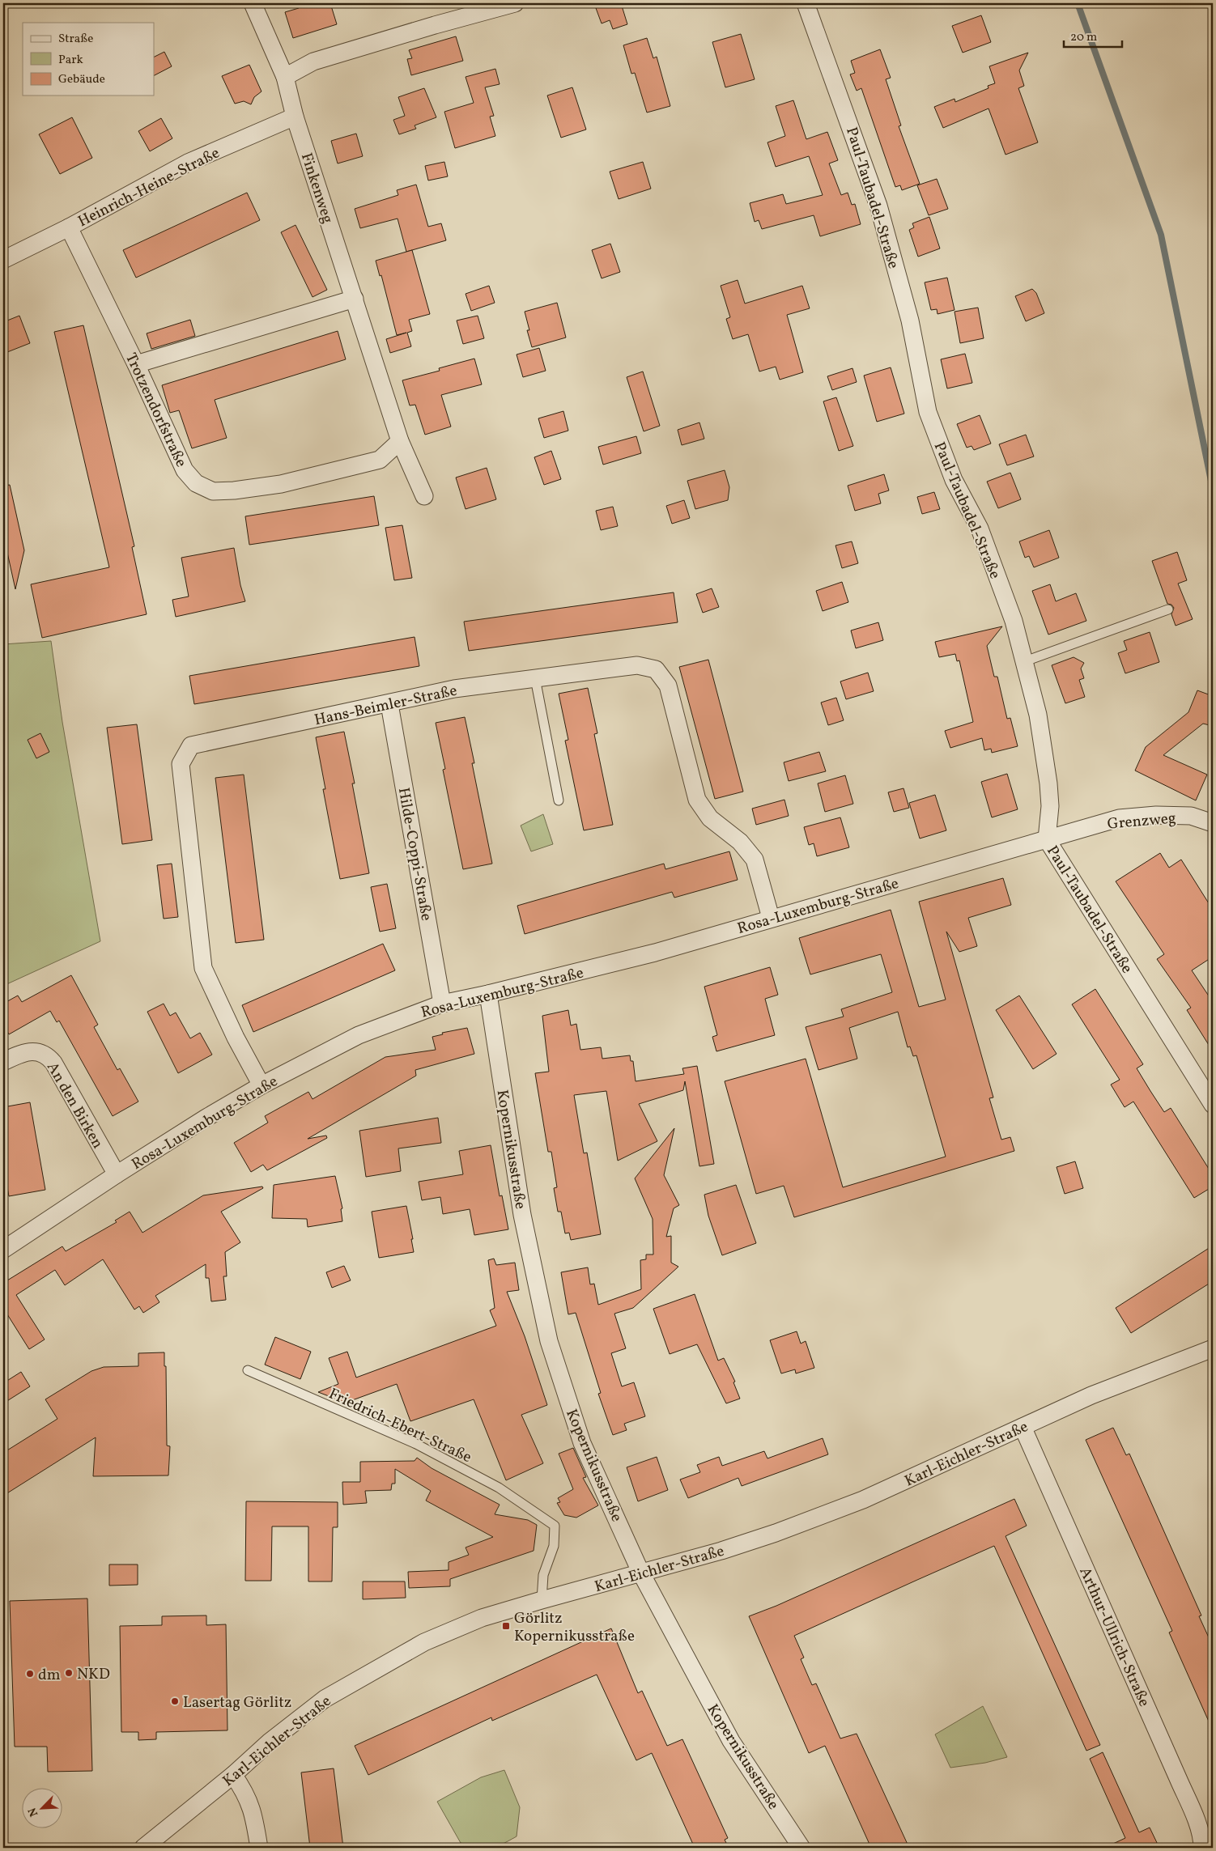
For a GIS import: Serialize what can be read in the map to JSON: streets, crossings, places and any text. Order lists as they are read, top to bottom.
{
  "streets": {
    "street": [
      "Heinrich-Heine-Straße",
      "Finkenweg",
      "Paul-Taubadel-Straße",
      "Trotzendorfstraße",
      "Hans-Beimler-Straße",
      "Grenzweg",
      "Hilde-Coppi-Straße",
      "Rosa-Luxemburg-Straße",
      "An den Birken",
      "Kopernikusstraße",
      "Karl-Eichler-Straße",
      "Arthur-Ullrich-Straße"
    ],
    "lane": ["Friedrich-Ebert-Straße"]
  },
  "crossings": [
    ["Heinrich-Heine-Straße", "Finkenweg"],
    ["Heinrich-Heine-Straße", "Trotzendorfstraße"],
    ["Finkenweg", "Trotzendorfstraße"],
    ["Paul-Taubadel-Straße", "Grenzweg"],
    ["Paul-Taubadel-Straße", "Rosa-Luxemburg-Straße"],
    ["Hans-Beimler-Straße", "Hilde-Coppi-Straße"],
    ["Hans-Beimler-Straße", "Rosa-Luxemburg-Straße"],
    ["Grenzweg", "Rosa-Luxemburg-Straße"],
    ["Hilde-Coppi-Straße", "Rosa-Luxemburg-Straße"],
    ["Rosa-Luxemburg-Straße", "An den Birken"],
    ["Rosa-Luxemburg-Straße", "Kopernikusstraße"],
    ["Kopernikusstraße", "Karl-Eichler-Straße"],
    ["Friedrich-Ebert-Straße", "Karl-Eichler-Straße"],
    ["Karl-Eichler-Straße", "Arthur-Ullrich-Straße"]
  ],
  "places": {
    "transit": ["Görlitz Kopernikusstraße"],
    "other": ["NKD", "dm", "Lasertag Görlitz"]
  },
  "legend": ["Straße", "Park", "Gebäude"],
  "scale_bar": "20 m",
  "north": "bottom left"
}
